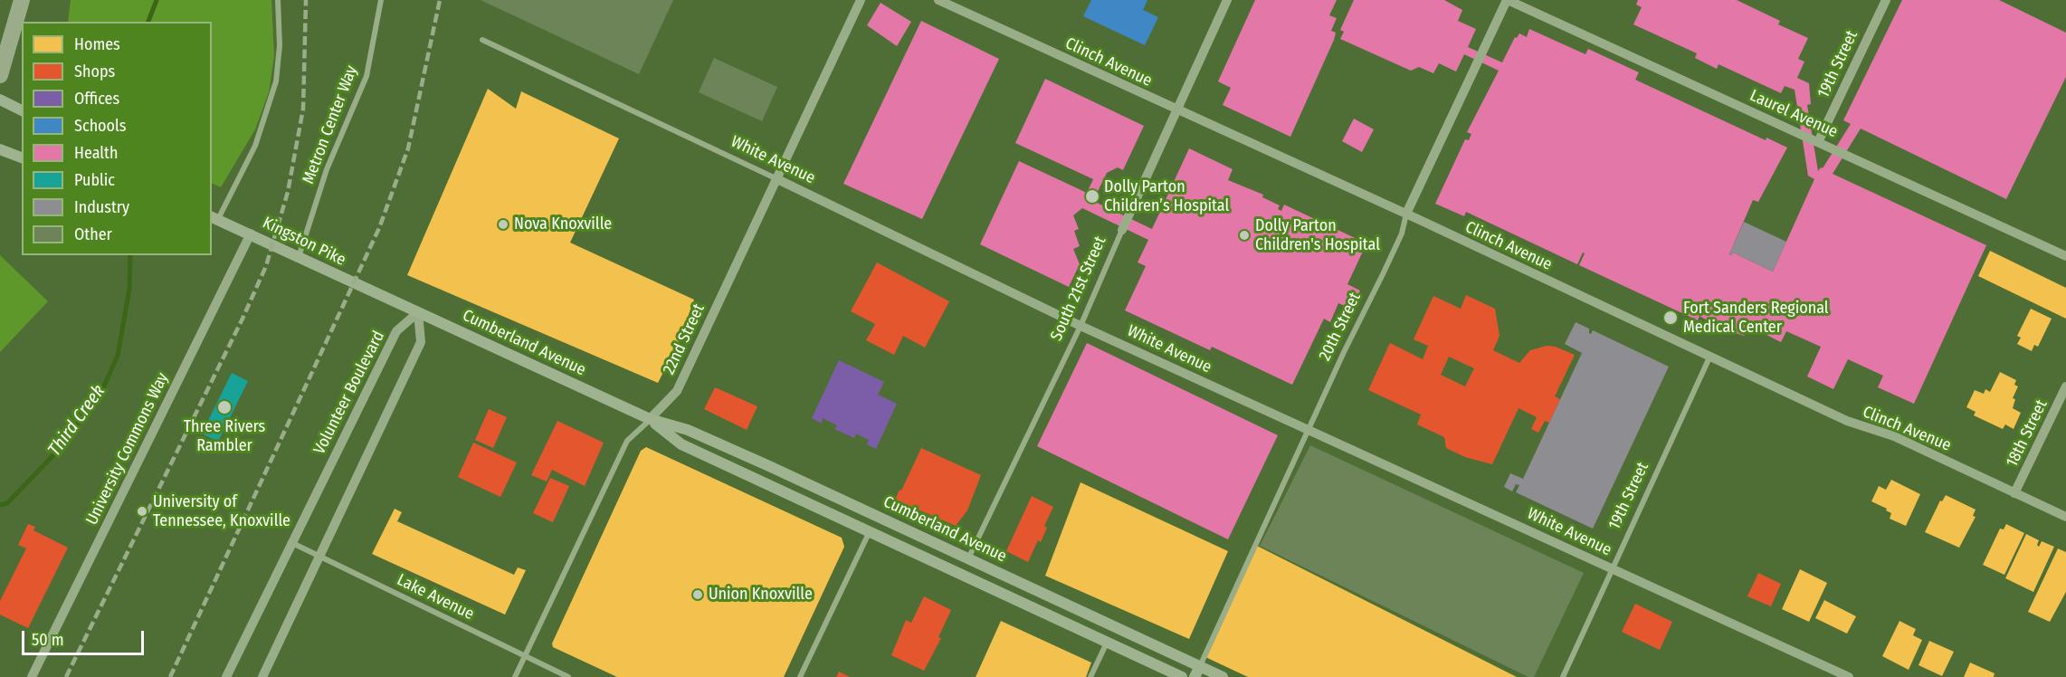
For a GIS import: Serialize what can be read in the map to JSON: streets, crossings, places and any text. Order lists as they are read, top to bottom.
{
  "streets": {
    "main road": ["Kingston Pike", "Cumberland Avenue"],
    "street": [
      "Clinch Avenue",
      "19th Street",
      "Laurel Avenue",
      "Metron Center Way",
      "White Avenue",
      "South 21st Street",
      "20th Street",
      "22nd Street",
      "Volunteer Boulevard",
      "18th Street",
      "University Commons Way",
      "Lake Avenue"
    ]
  },
  "crossings": [
    ["Clinch Avenue", "19th Street"],
    ["Clinch Avenue", "South 21st Street"],
    ["Clinch Avenue", "20th Street"],
    ["Clinch Avenue", "18th Street"],
    ["19th Street", "Laurel Avenue"],
    ["19th Street", "White Avenue"],
    ["Laurel Avenue", "20th Street"],
    ["Metron Center Way", "Kingston Pike"],
    ["White Avenue", "South 21st Street"],
    ["White Avenue", "20th Street"],
    ["White Avenue", "22nd Street"],
    ["Kingston Pike", "Cumberland Avenue"],
    ["Kingston Pike", "University Commons Way"],
    ["South 21st Street", "Cumberland Avenue"],
    ["20th Street", "Cumberland Avenue"],
    ["22nd Street", "Cumberland Avenue"],
    ["22nd Street", "Lake Avenue"],
    ["Cumberland Avenue", "Volunteer Boulevard"],
    ["Volunteer Boulevard", "Lake Avenue"]
  ],
  "water": ["Third Creek"],
  "places": [
    "Dolly Parton Children’s Hospital",
    "Nova Knoxville",
    "Dolly Parton Children's Hospital",
    "Fort Sanders Regional Medical Center",
    "Three Rivers Rambler",
    "University of Tennessee, Knoxville",
    "Union Knoxville"
  ],
  "legend": [
    "Homes",
    "Shops",
    "Offices",
    "Schools",
    "Health",
    "Public",
    "Industry",
    "Other"
  ],
  "scale_bar": "50 m"
}
